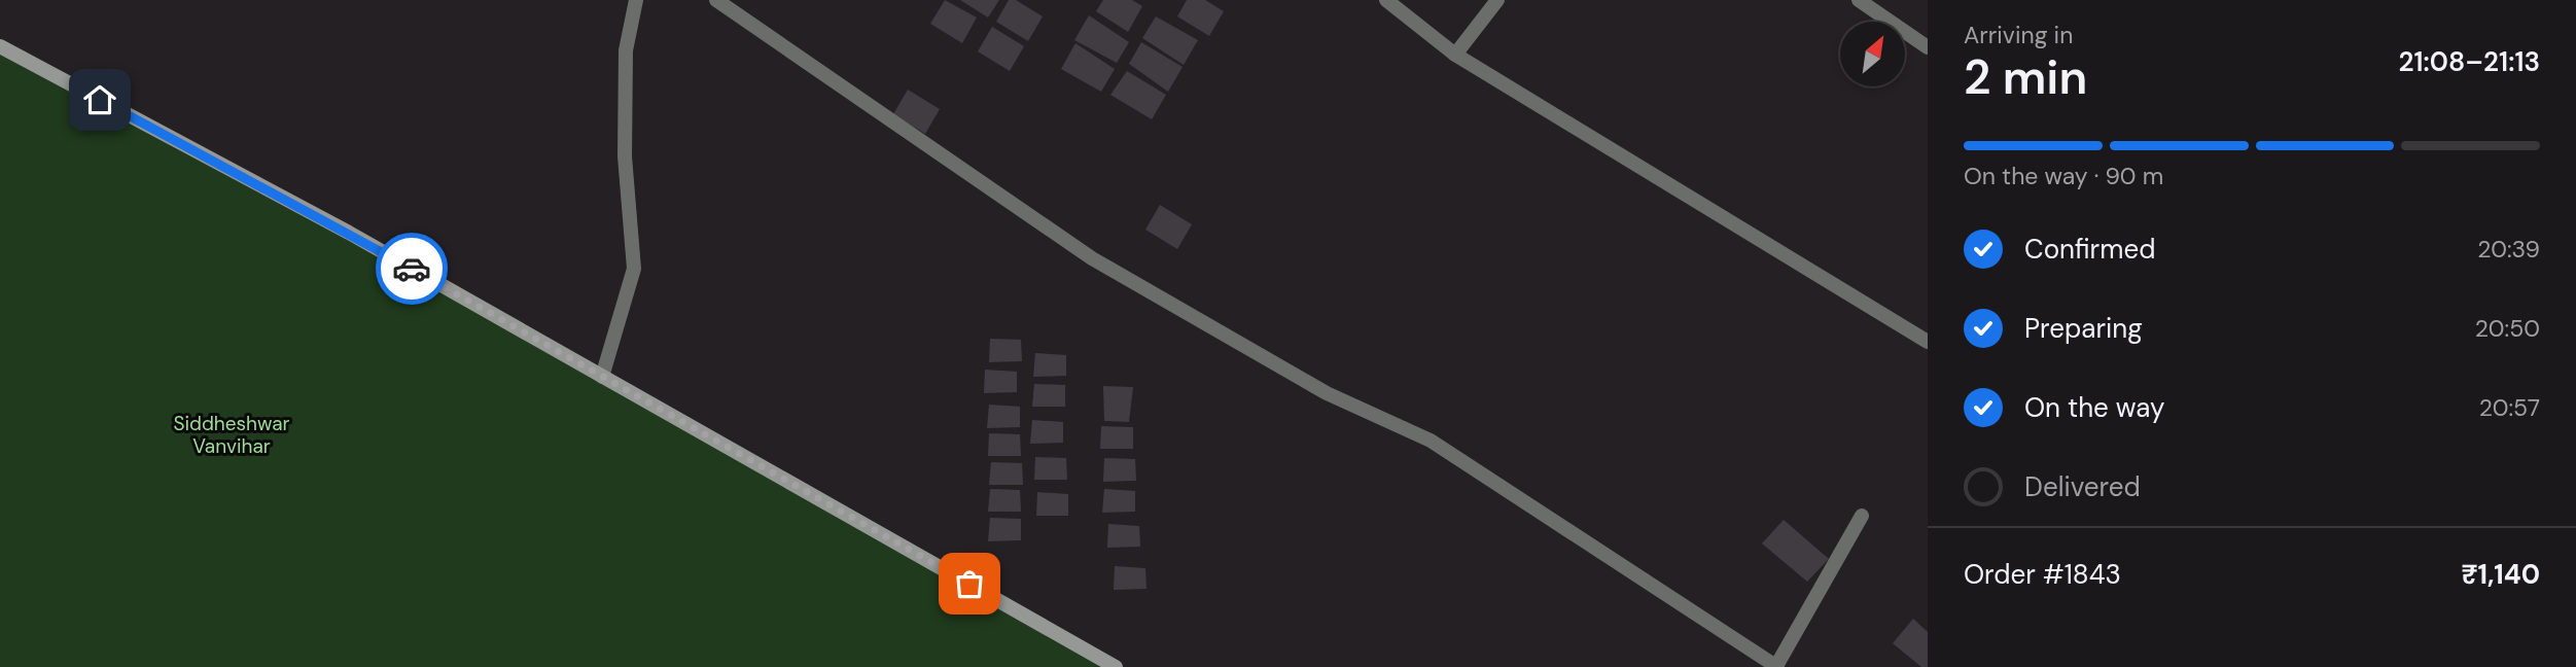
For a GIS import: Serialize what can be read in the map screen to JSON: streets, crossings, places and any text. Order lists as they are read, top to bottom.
{
  "parks": ["Siddheshwar Vanvihar"],
  "north": "top right",
  "page": {
    "heading": ["2 min", "Arriving in", "21:08–21:13"],
    "panel": ["Order #1843", "₹1,140"],
    "bar": "On the way · 90 m",
    "list": [
      ["Confirmed", "20:39"],
      ["Preparing", "20:50"],
      ["On the way", "20:57"],
      "Delivered"
    ]
  }
}
